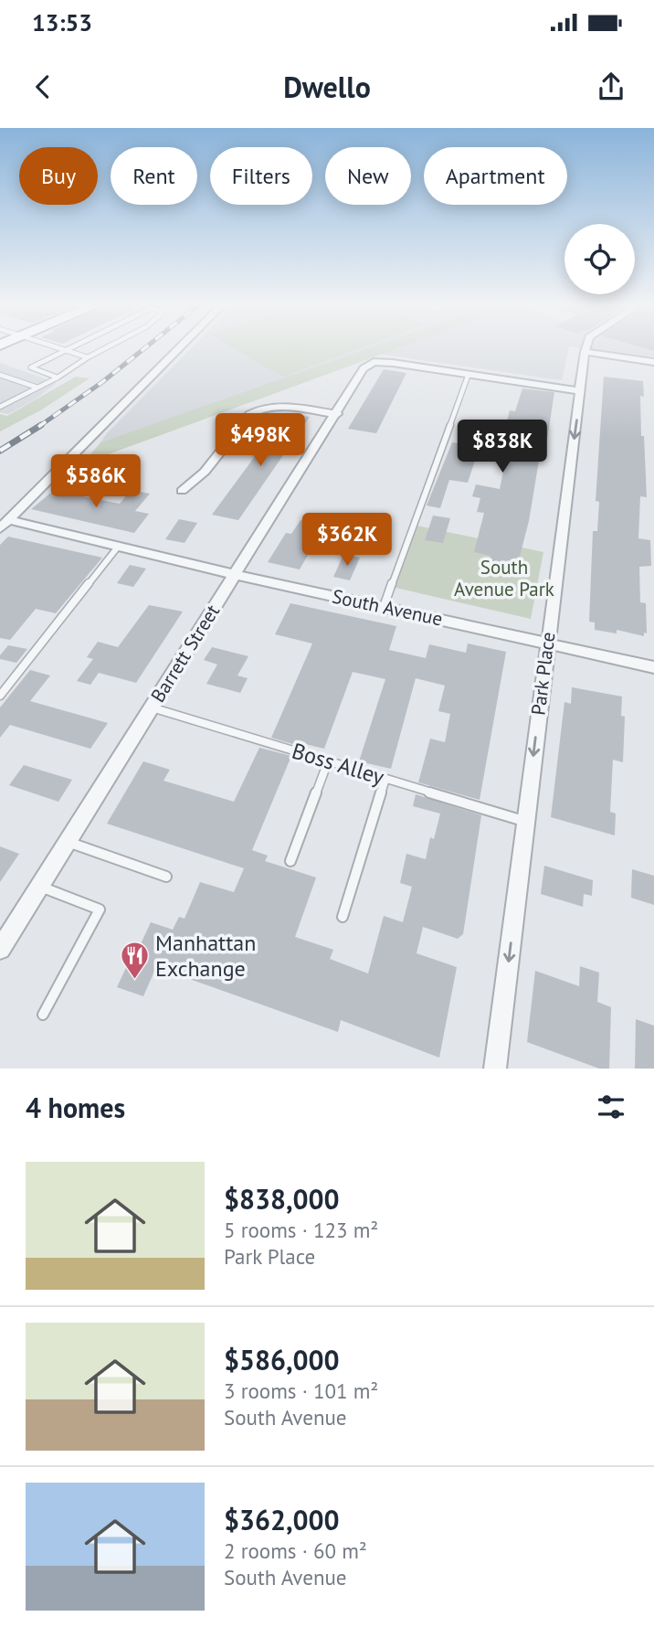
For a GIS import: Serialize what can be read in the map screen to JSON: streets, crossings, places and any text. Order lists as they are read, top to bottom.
{
  "streets": {
    "street": ["South Avenue", "Barrett Street", "Park Place"],
    "lane": ["Boss Alley"]
  },
  "crossings": [
    ["South Avenue", "Barrett Street"],
    ["South Avenue", "Park Place"],
    ["Barrett Street", "Boss Alley"],
    ["Park Place", "Boss Alley"]
  ],
  "one_way": ["Park Place"],
  "parks": ["South Avenue Park"],
  "places": {
    "restaurant": ["Manhattan Exchange"]
  },
  "page": {
    "status": "13:53",
    "header": "Dwello",
    "chip": [
      "Buy",
      "Rent",
      "Filters",
      "New",
      "Apartment"
    ],
    "price": [
      "$498K",
      "$838K",
      "$586K",
      "$362K"
    ],
    "heading": "4 homes",
    "list": [
      {
        "name": "$838,000",
        "note": "5 rooms · 123 m² · Park Place"
      },
      {
        "name": "$586,000",
        "note": "3 rooms · 101 m² · South Avenue"
      },
      {
        "name": "$362,000",
        "note": "2 rooms · 60 m² · South Avenue"
      }
    ]
  }
}
